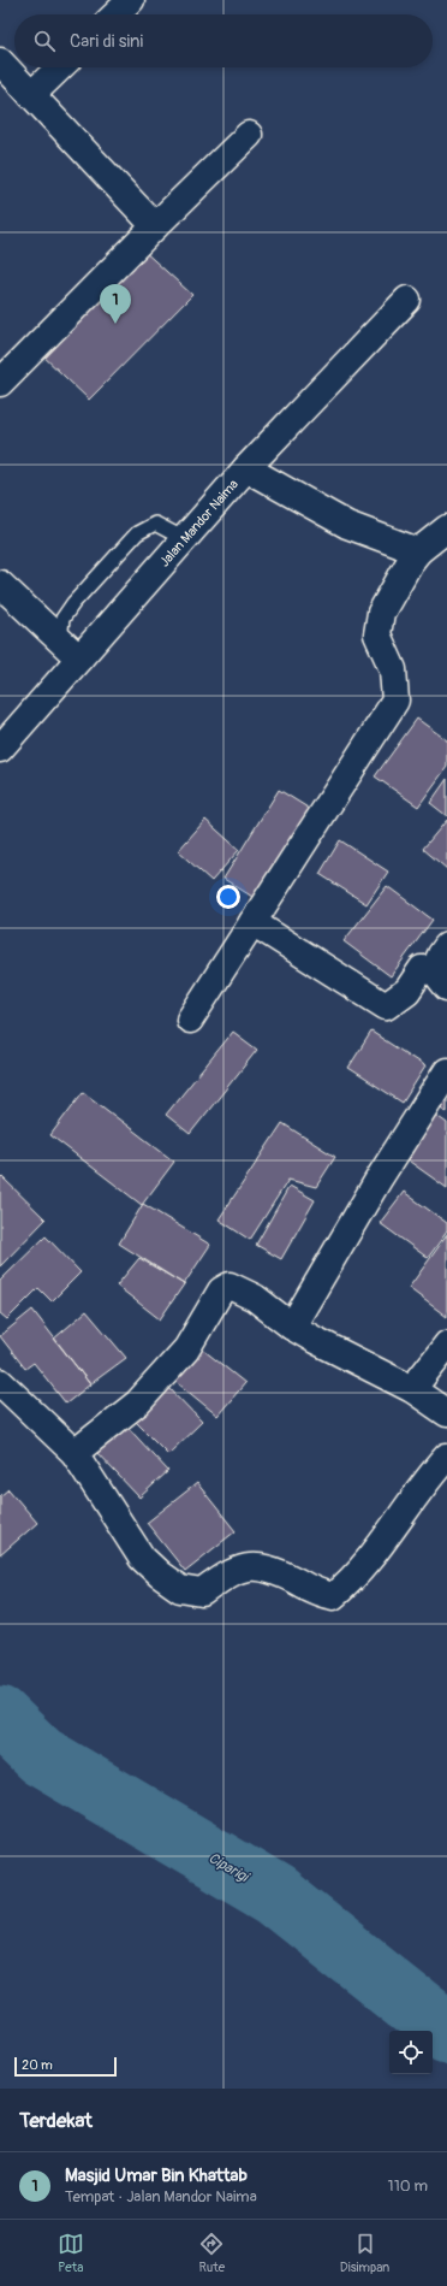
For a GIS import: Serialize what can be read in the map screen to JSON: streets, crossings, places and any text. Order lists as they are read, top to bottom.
{
  "streets": {
    "street": ["Jalan Mandor Naima"]
  },
  "water": ["Ciparigi"],
  "scale_bar": "20 m",
  "page": {
    "search": "Cari di sini",
    "pins": "1",
    "scale": "20 m",
    "heading": "Terdekat",
    "list": [
      {
        "mark": "1",
        "name": "Masjid Umar Bin Khattab",
        "note": "Tempat · Jalan Mandor Naima",
        "value": "110 m"
      }
    ],
    "nav": ["Peta", "Rute", "Disimpan"]
  }
}
